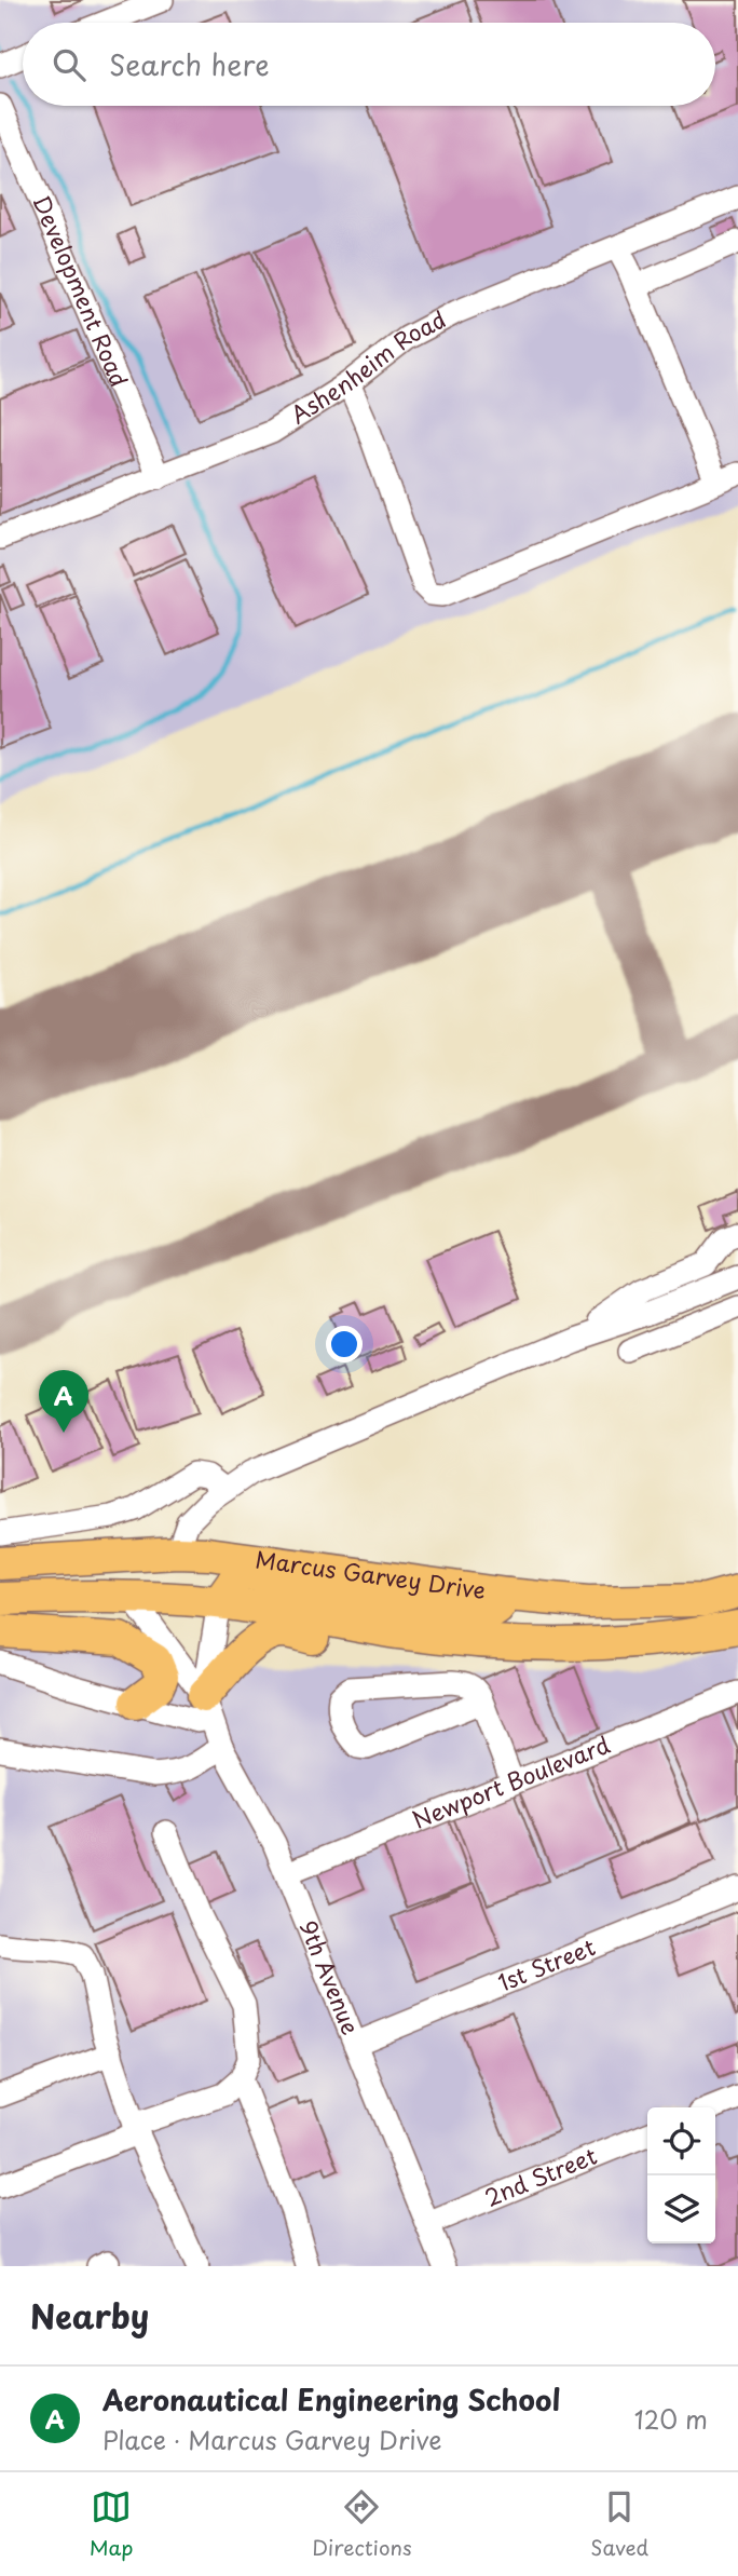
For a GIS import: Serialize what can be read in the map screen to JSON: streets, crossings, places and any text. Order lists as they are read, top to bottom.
{
  "streets": {
    "highway": ["Marcus Garvey Drive"],
    "street": [
      "Development Road",
      "Ashenheim Road",
      "Newport Boulevard",
      "1st Street",
      "9th Avenue",
      "2nd Street"
    ]
  },
  "crossings": [
    ["Development Road", "Ashenheim Road"],
    ["Newport Boulevard", "9th Avenue"],
    ["1st Street", "9th Avenue"],
    ["9th Avenue", "2nd Street"]
  ],
  "page": {
    "search": "Search here",
    "pins": "A",
    "heading": "Nearby",
    "list": [
      {
        "mark": "A",
        "name": "Aeronautical Engineering School",
        "note": "Place · Marcus Garvey Drive",
        "value": "120 m"
      }
    ],
    "nav": ["Map", "Directions", "Saved"]
  }
}
